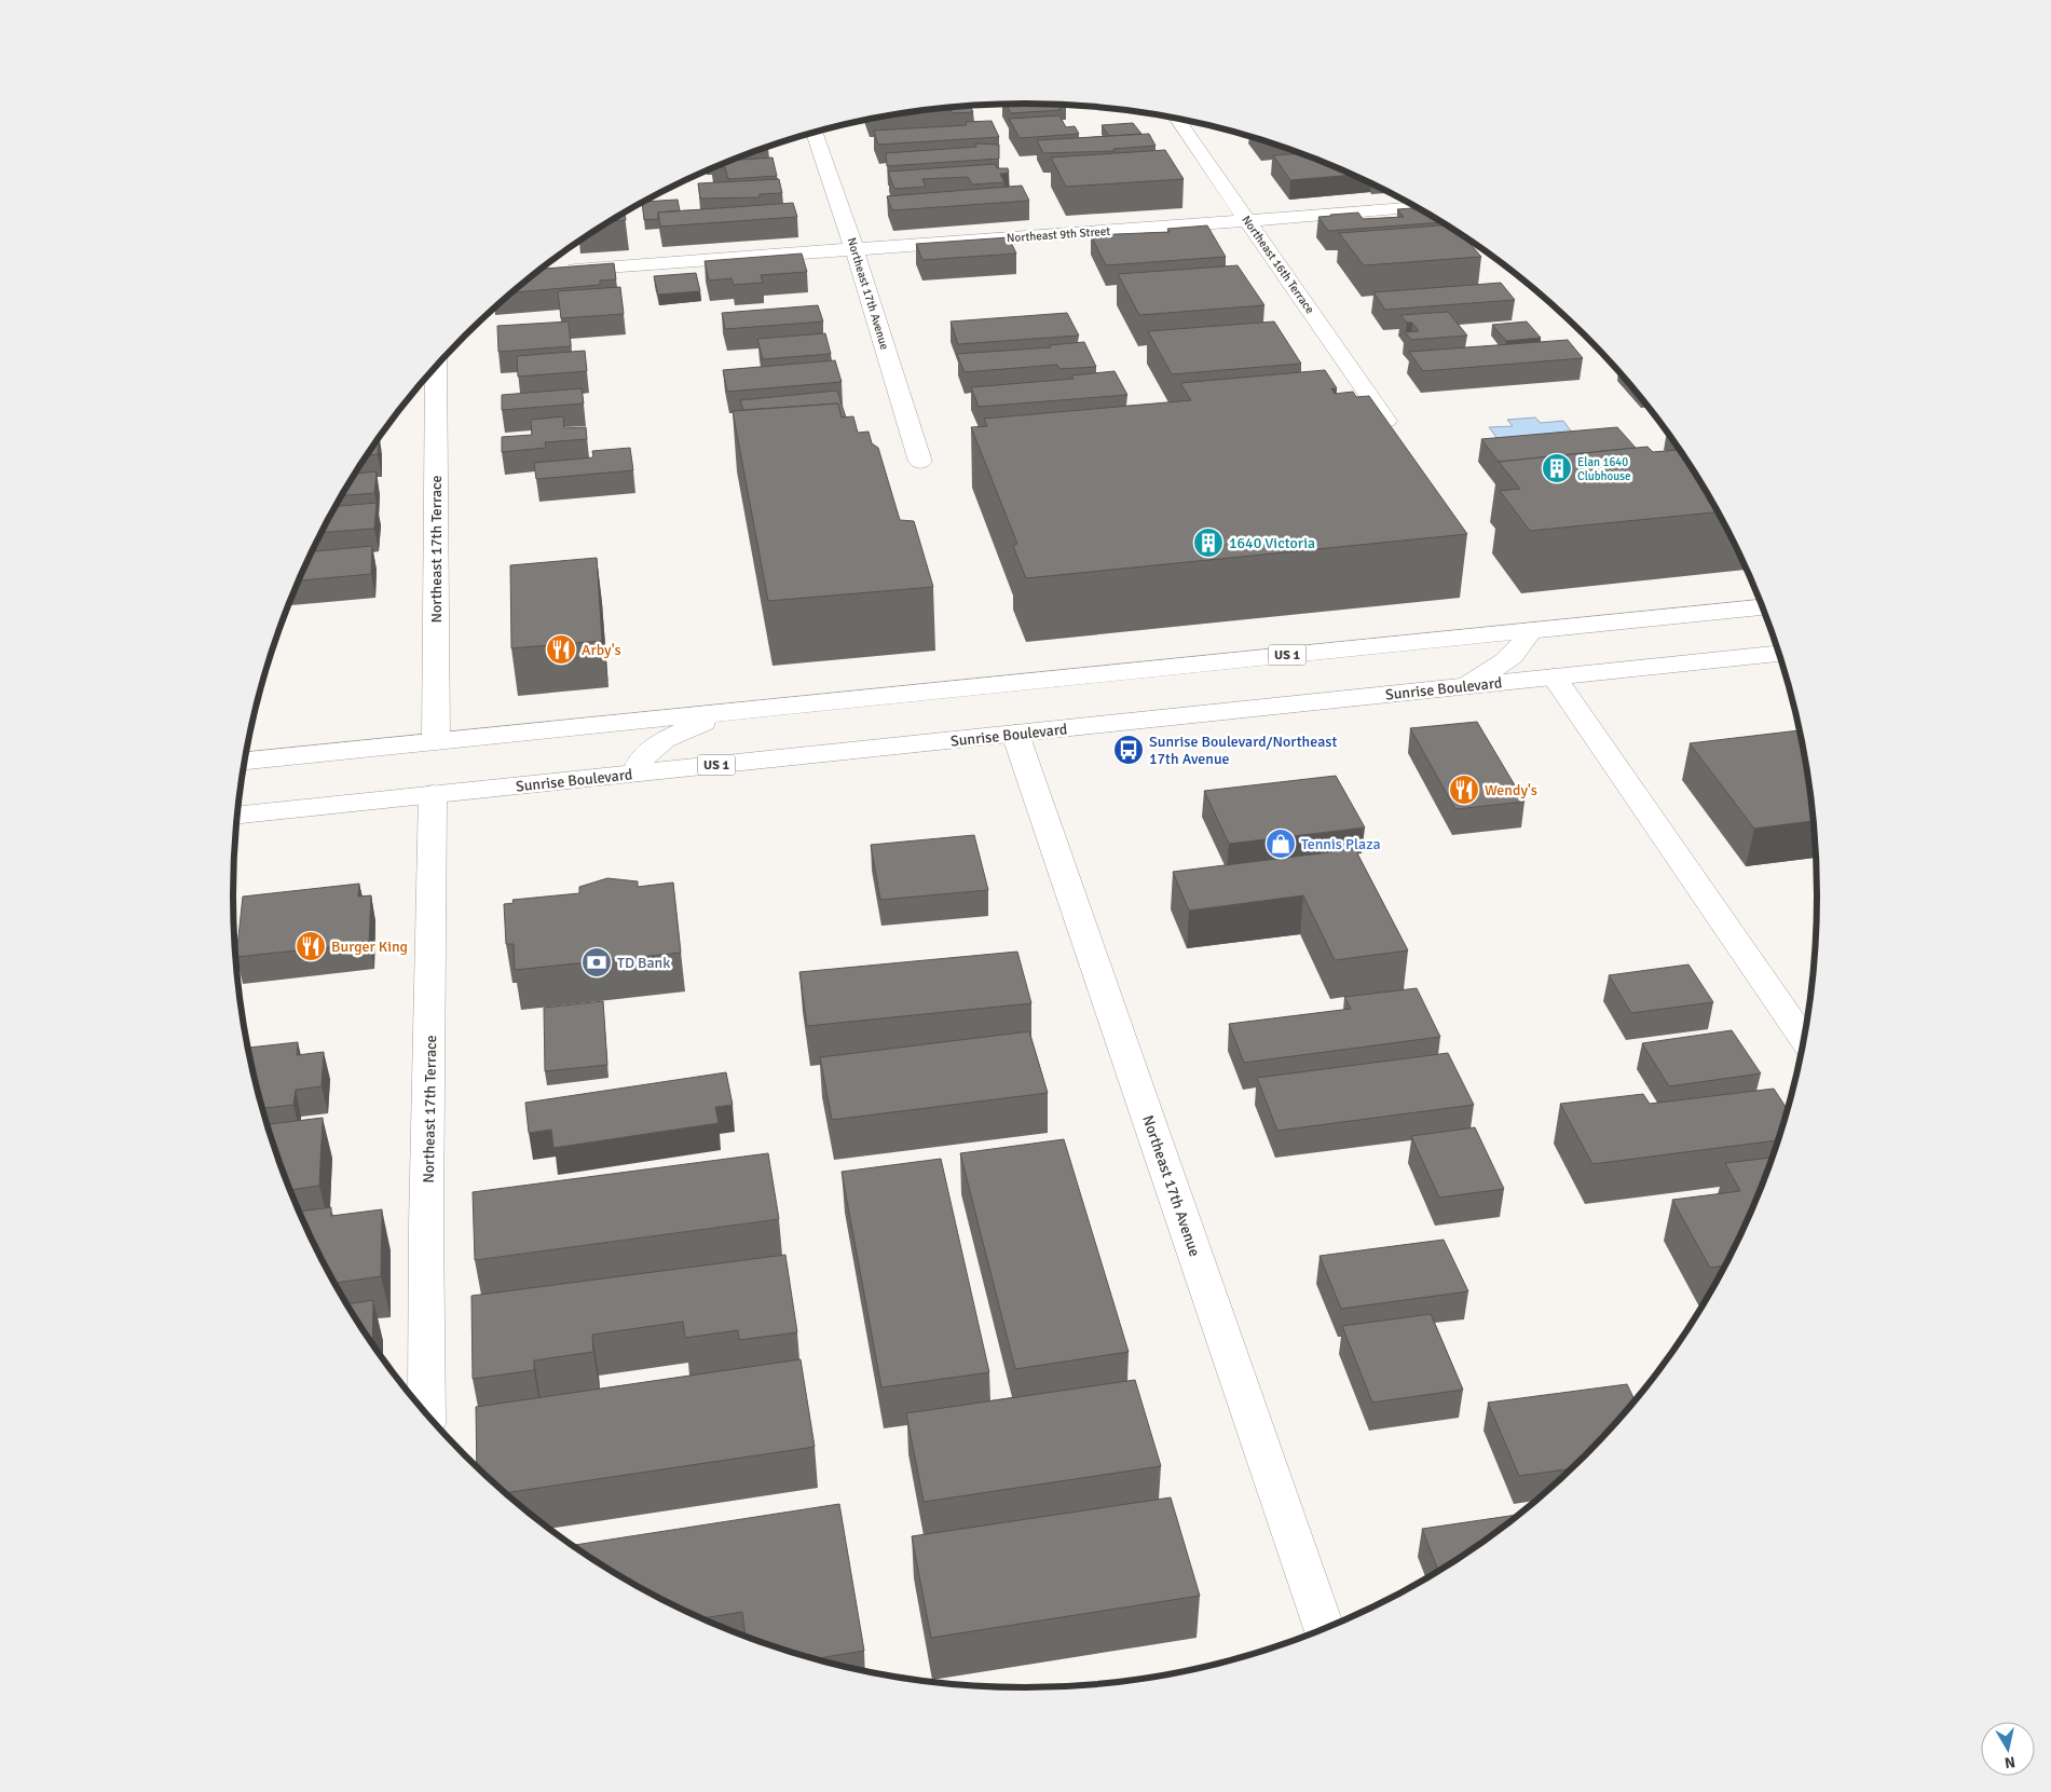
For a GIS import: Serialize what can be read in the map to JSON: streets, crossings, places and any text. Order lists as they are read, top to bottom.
{
  "streets": {
    "street": [
      "Northeast 9th Street",
      "Northeast 16th Terrace",
      "Northeast 17th Avenue",
      "Northeast 17th Terrace",
      "US 1",
      "Sunrise Boulevard"
    ]
  },
  "crossings": [
    ["Northeast 9th Street", "Northeast 16th Terrace"],
    ["Northeast 9th Street", "Northeast 17th Avenue"],
    ["Northeast 17th Avenue", "Sunrise Boulevard"],
    ["Northeast 17th Terrace", "US 1"],
    ["Northeast 17th Terrace", "Sunrise Boulevard"]
  ],
  "places": {
    "building": ["Elan 1640 Clubhouse", "1640 Victoria"],
    "restaurant": ["Arby's", "Wendy's", "Burger King"],
    "bus stop": ["Sunrise Boulevard/Northeast 17th Avenue"],
    "shop": ["Tennis Plaza"],
    "bank": ["TD Bank"]
  },
  "north": "bottom"
}
